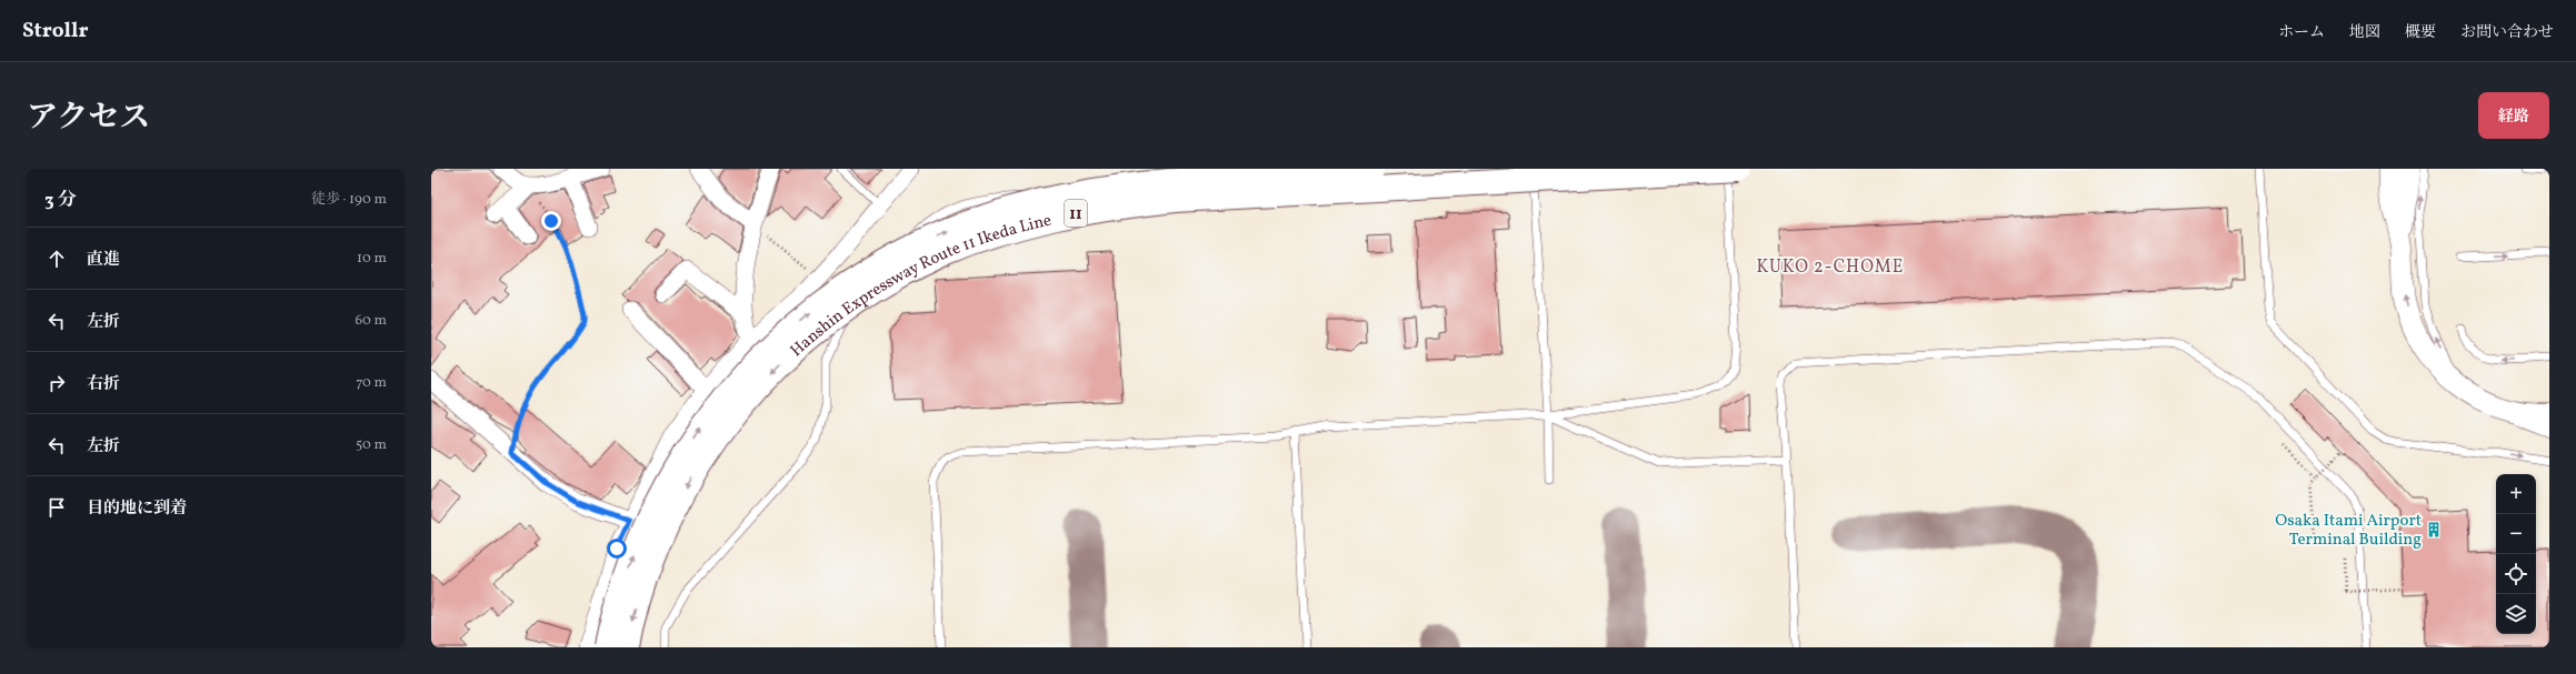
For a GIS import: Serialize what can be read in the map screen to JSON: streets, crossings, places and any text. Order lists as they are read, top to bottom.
{
  "streets": {
    "highway": ["11", "Hanshin Expressway Route 11 Ikeda Line"]
  },
  "districts": ["KUKO 2-CHOME"],
  "places": {
    "building": ["Osaka Itami Airport Terminal Building"]
  },
  "page": {
    "header": "Strollr",
    "nav": [
      "ホーム",
      "地図",
      "概要",
      "お問い合わせ"
    ],
    "title": "アクセス",
    "buttons": "経路",
    "heading": ["3 分", "徒歩 · 190 m"],
    "list": [
      ["直進", "10 m"],
      ["左折", "60 m"],
      ["右折", "70 m"],
      ["左折", "50 m"],
      "目的地に到着"
    ],
    "map_buttons": ["+", "−"]
  }
}
